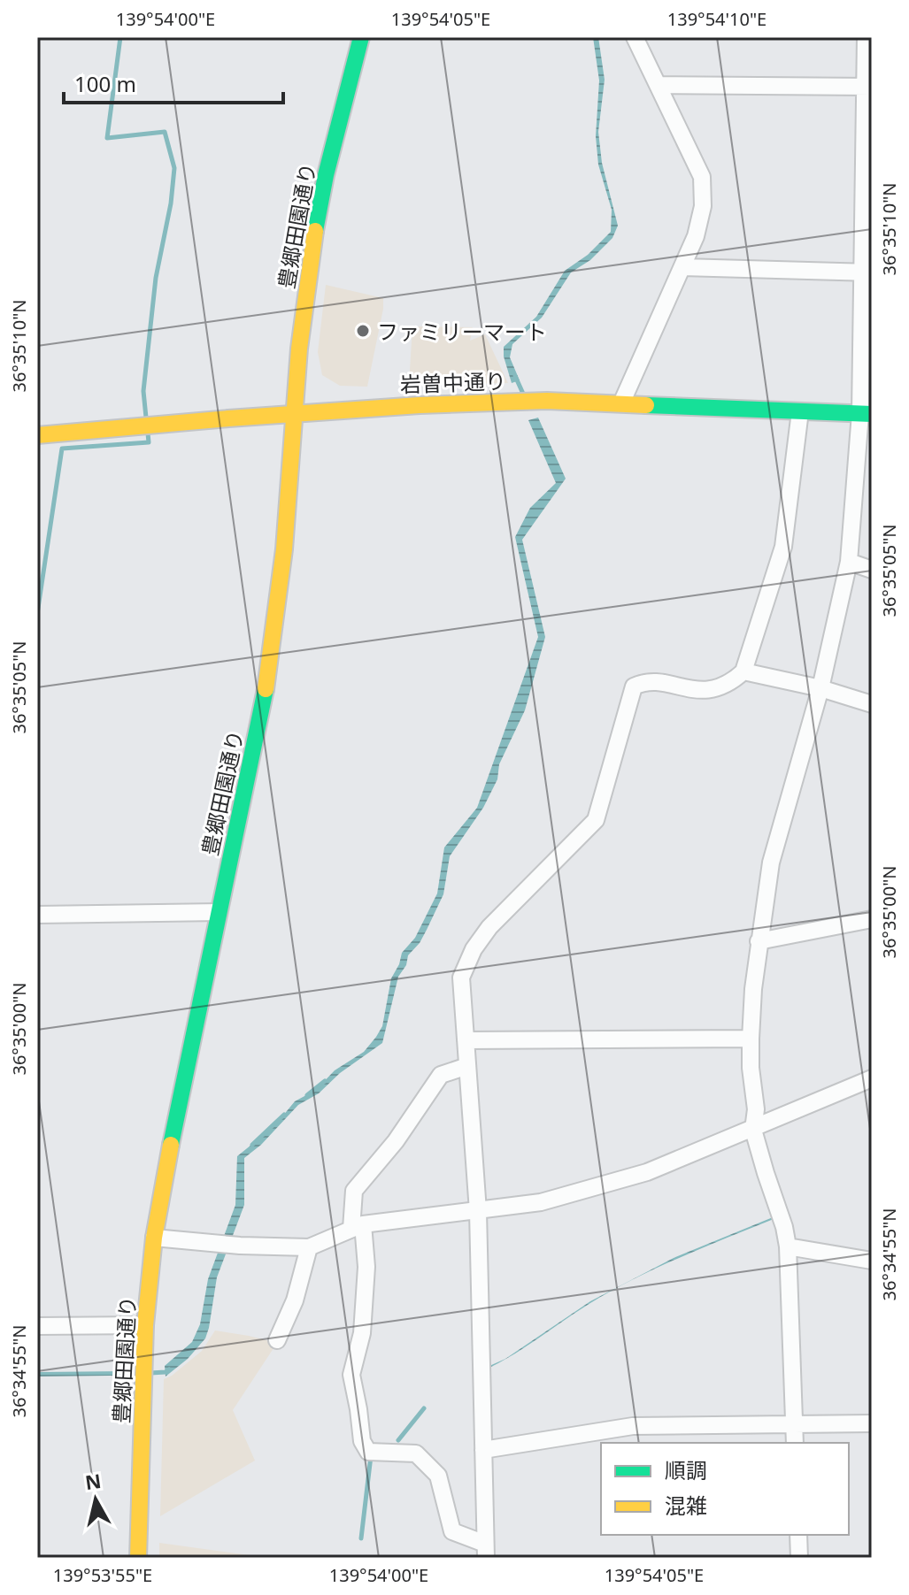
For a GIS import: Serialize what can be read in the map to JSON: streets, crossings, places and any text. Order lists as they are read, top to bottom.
{
  "streets": {
    "street": ["豊郷田園通り", "岩曽中通り"]
  },
  "crossings": [
    ["豊郷田園通り", "岩曽中通り"]
  ],
  "places": ["ファミリーマート"],
  "legend": ["順調", "混雑"],
  "scale_bar": "100 m",
  "north": "top",
  "coordinates": [
    "139°54'00\"E",
    "139°54'05\"E",
    "139°54'10\"E",
    "36°35'10\"N",
    "36°35'05\"N",
    "36°35'00\"N",
    "36°34'55\"N",
    "139°53'55\"E"
  ]
}
